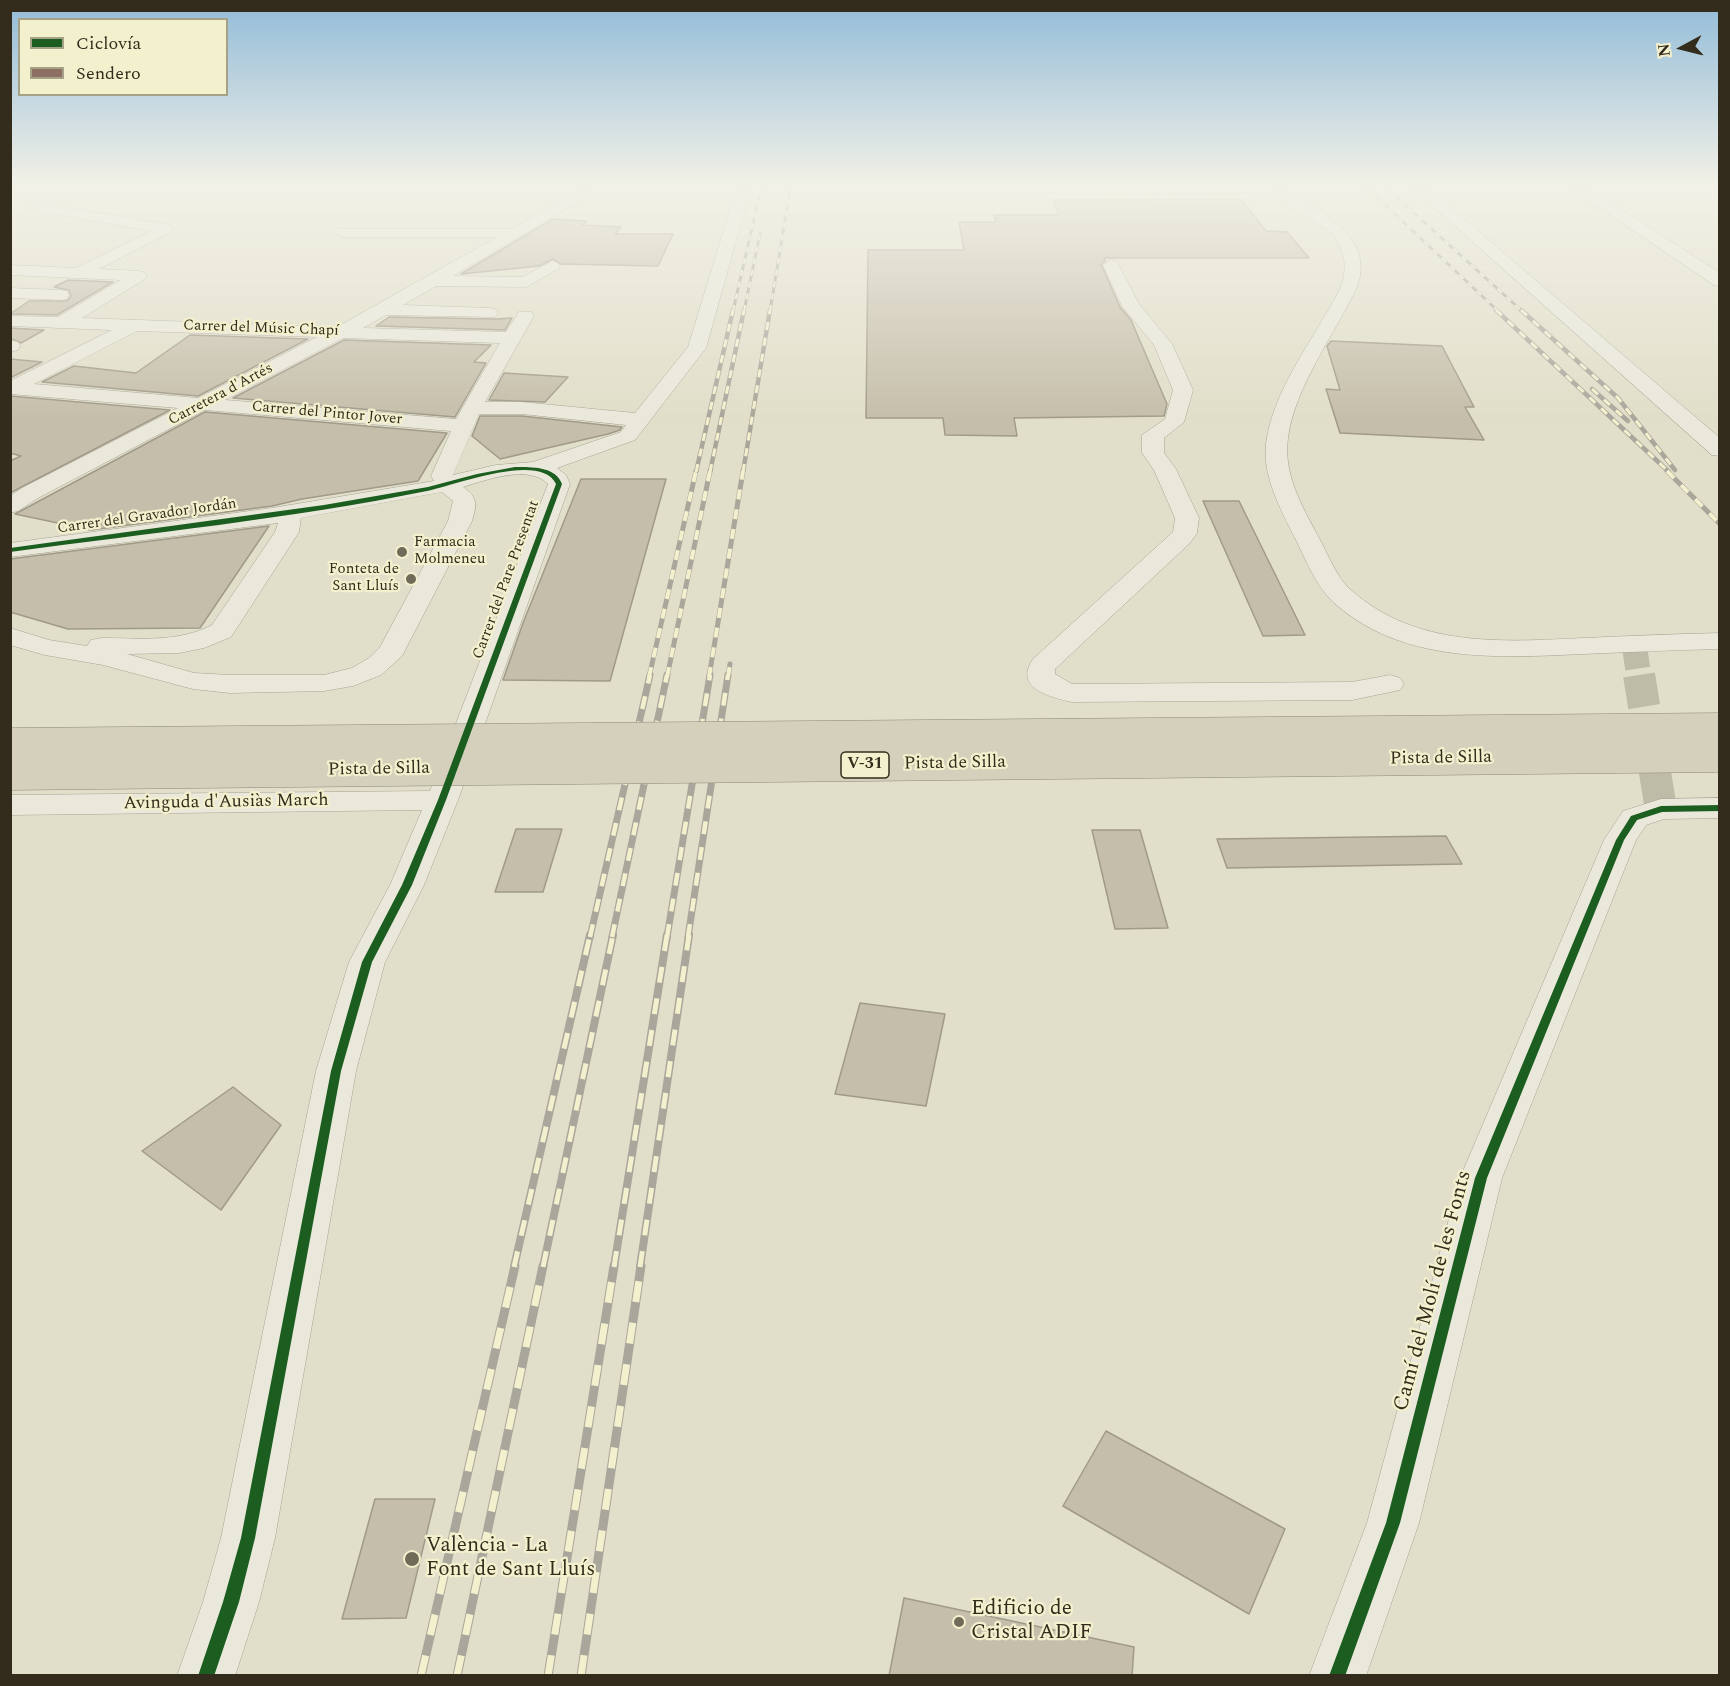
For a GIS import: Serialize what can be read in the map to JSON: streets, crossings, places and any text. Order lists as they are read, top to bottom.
{
  "streets": {
    "highway": ["Pista de Silla", "V-31"],
    "street": [
      "Carrer del Músic Chapí",
      "Carretera d'Artés",
      "Carrer del Pintor Jover",
      "Carrer del Gravador Jordán",
      "Carrer del Pare Presentat",
      "Avinguda d'Ausiàs March",
      "Camí del Molí de les Fonts"
    ]
  },
  "crossings": [
    ["Carrer del Músic Chapí", "Carretera d'Artés"],
    ["Carretera d'Artés", "Carrer del Pintor Jover"],
    ["Carrer del Pare Presentat", "Avinguda d'Ausiàs March"]
  ],
  "places": [
    "Farmacia Molmeneu",
    "Fonteta de Sant Lluís",
    "València - La Font de Sant Lluís",
    "Edificio de Cristal ADIF"
  ],
  "legend": ["Ciclovía", "Sendero"],
  "north": "left"
}
